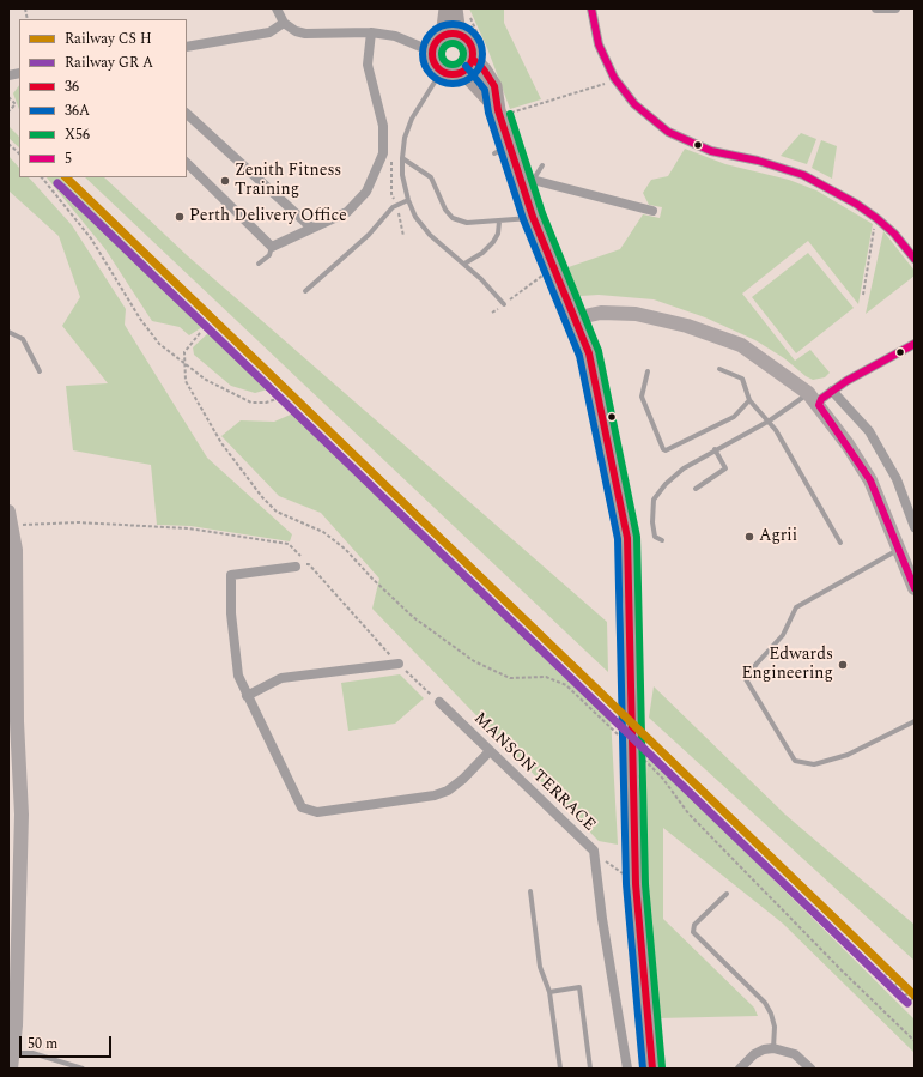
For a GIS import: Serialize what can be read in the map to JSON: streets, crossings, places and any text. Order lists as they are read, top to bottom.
{
  "streets": {
    "street": ["MANSON TERRACE"]
  },
  "places": [
    "Zenith Fitness Training",
    "Perth Delivery Office",
    "Agrii",
    "Edwards Engineering"
  ],
  "lines": [
    "transit line 5",
    "transit line 36A",
    "transit line 36",
    "transit line X56"
  ],
  "legend": [
    "Railway CS H",
    "Railway GR A",
    "36",
    "36A",
    "X56",
    "5"
  ],
  "scale_bar": "50 m"
}
